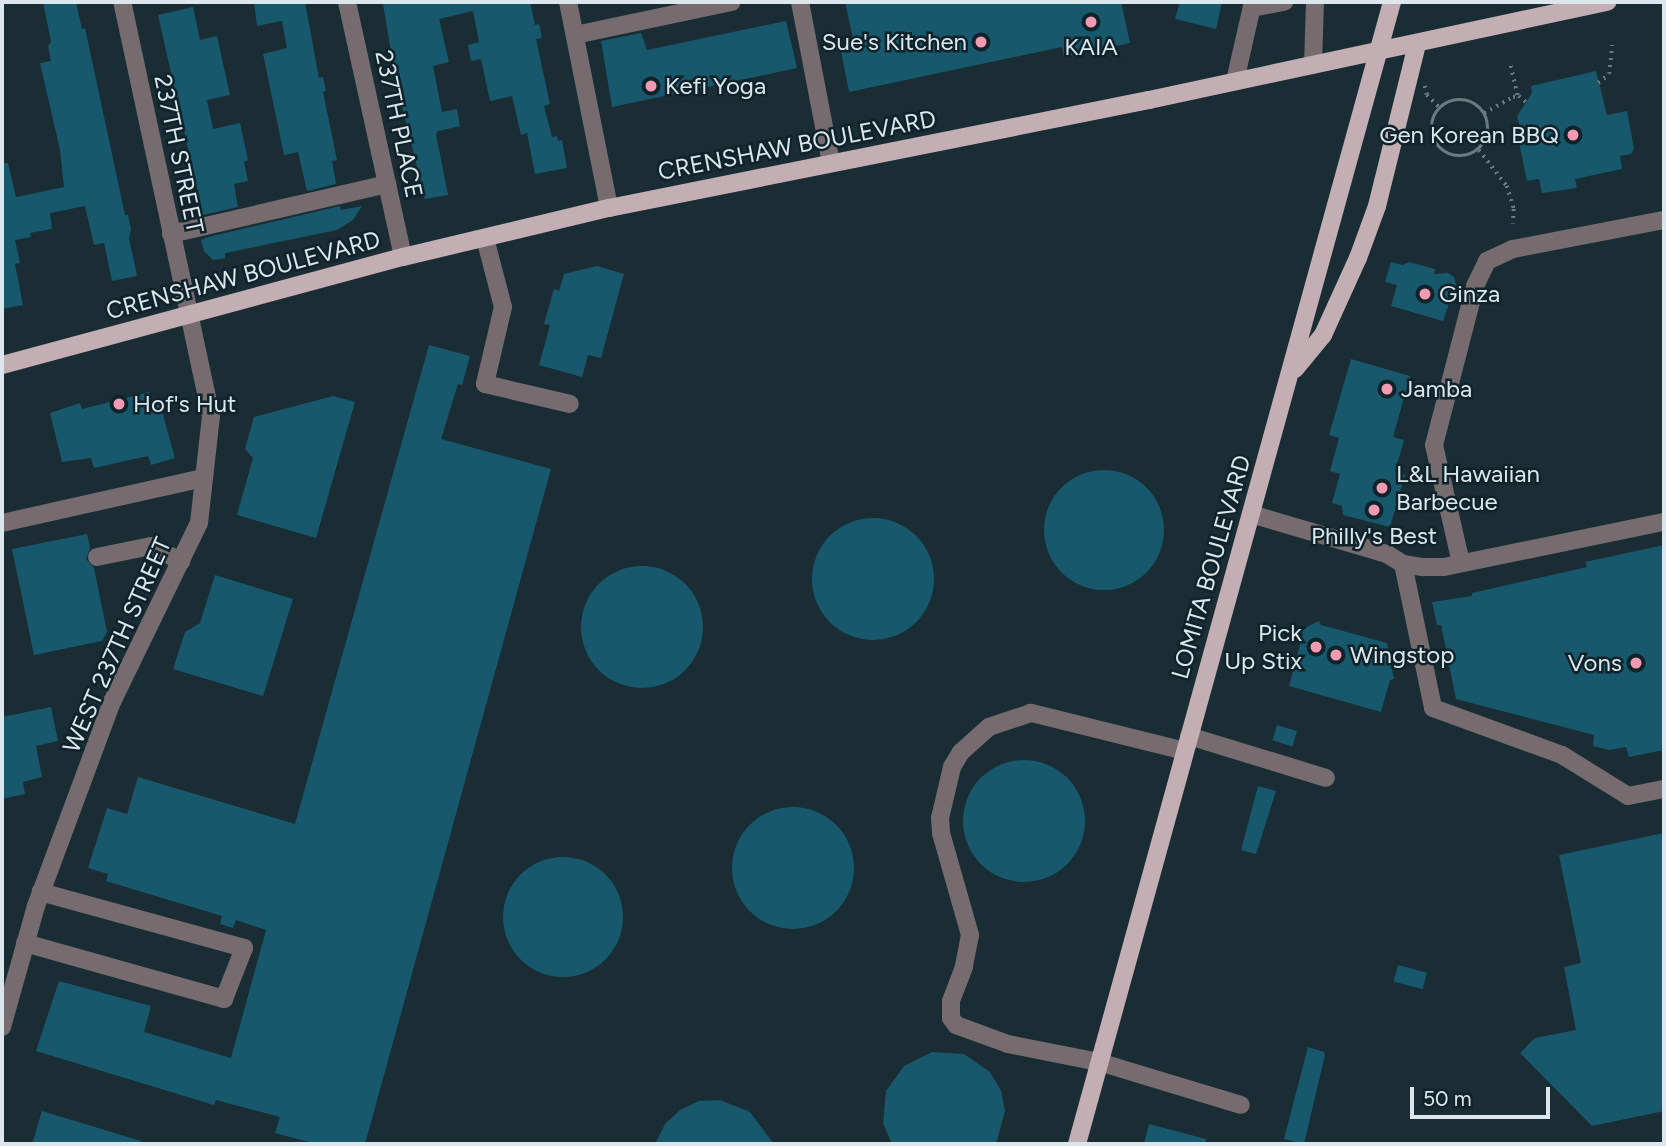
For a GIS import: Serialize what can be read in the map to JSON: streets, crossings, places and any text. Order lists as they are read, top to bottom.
{
  "streets": {
    "main road": ["CRENSHAW BOULEVARD", "LOMITA BOULEVARD"],
    "street": ["237TH PLACE", "237TH STREET", "WEST 237TH STREET"]
  },
  "crossings": [
    ["237TH PLACE", "CRENSHAW BOULEVARD"],
    ["CRENSHAW BOULEVARD", "237TH STREET"],
    ["CRENSHAW BOULEVARD", "LOMITA BOULEVARD"],
    ["CRENSHAW BOULEVARD", "WEST 237TH STREET"],
    ["237TH STREET", "WEST 237TH STREET"]
  ],
  "places": [
    "KAIA",
    "Sue's Kitchen",
    "Kefi Yoga",
    "Gen Korean BBQ",
    "Ginza",
    "Jamba",
    "Hof's Hut",
    "L&L Hawaiian Barbecue",
    "Philly's Best",
    "Pick Up Stix",
    "Wingstop",
    "Vons"
  ],
  "scale_bar": "50 m"
}
